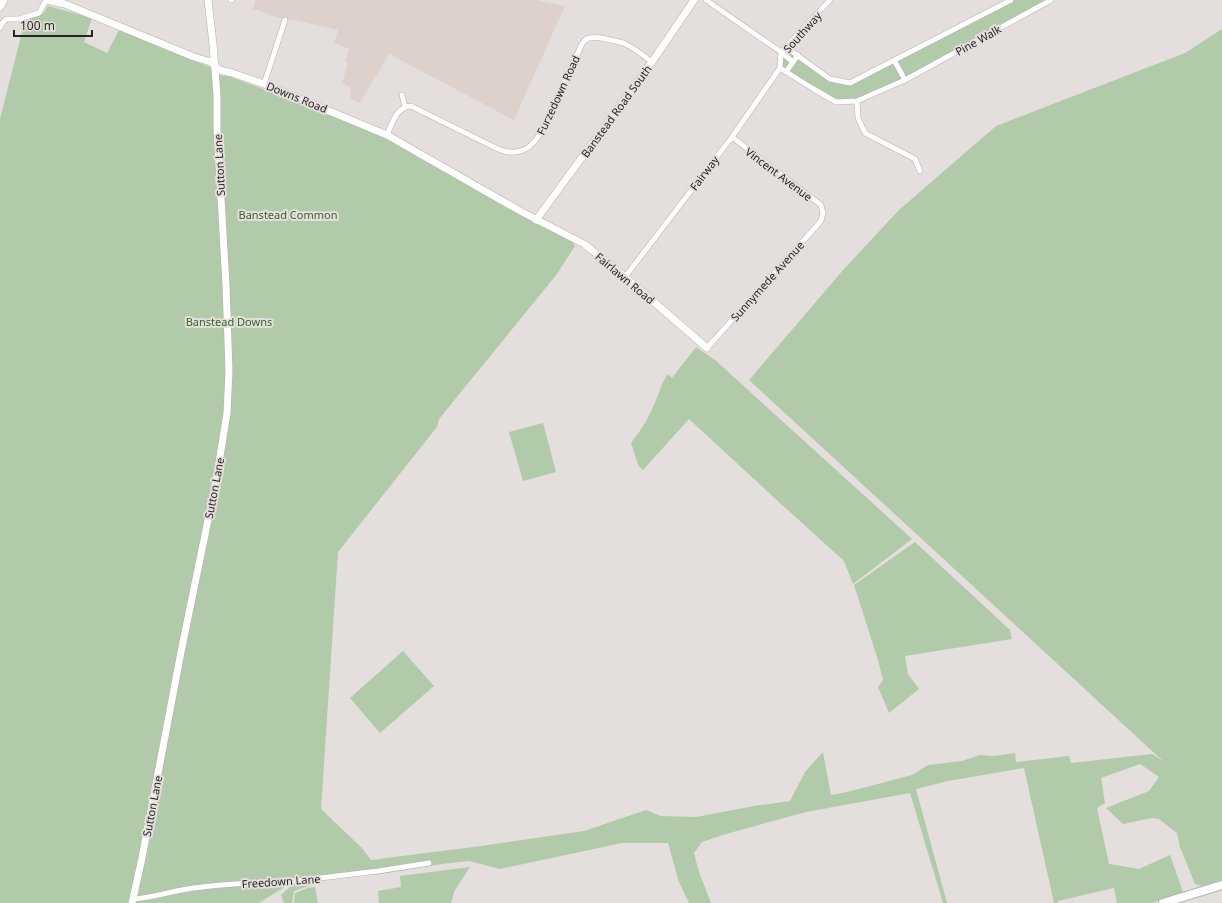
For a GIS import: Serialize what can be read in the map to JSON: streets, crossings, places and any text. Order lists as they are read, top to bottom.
{
  "streets": {
    "street": [
      "Southway",
      "Pine Walk",
      "Furzedown Road",
      "Downs Road",
      "Banstead Road South",
      "Sutton Lane",
      "Fairway",
      "Vincent Avenue",
      "Fairlawn Road",
      "Sunnymede Avenue",
      "Freedown Lane"
    ]
  },
  "crossings": [
    ["Southway", "Pine Walk"],
    ["Southway", "Fairway"],
    ["Pine Walk", "Fairway"],
    ["Furzedown Road", "Banstead Road South"],
    ["Downs Road", "Banstead Road South"],
    ["Downs Road", "Sutton Lane"],
    ["Downs Road", "Fairlawn Road"],
    ["Banstead Road South", "Fairlawn Road"],
    ["Sutton Lane", "Freedown Lane"],
    ["Fairway", "Vincent Avenue"],
    ["Fairway", "Fairlawn Road"],
    ["Vincent Avenue", "Sunnymede Avenue"],
    ["Fairlawn Road", "Sunnymede Avenue"]
  ],
  "parks": ["Banstead Common", "Banstead Downs"],
  "scale_bar": "100 m"
}
